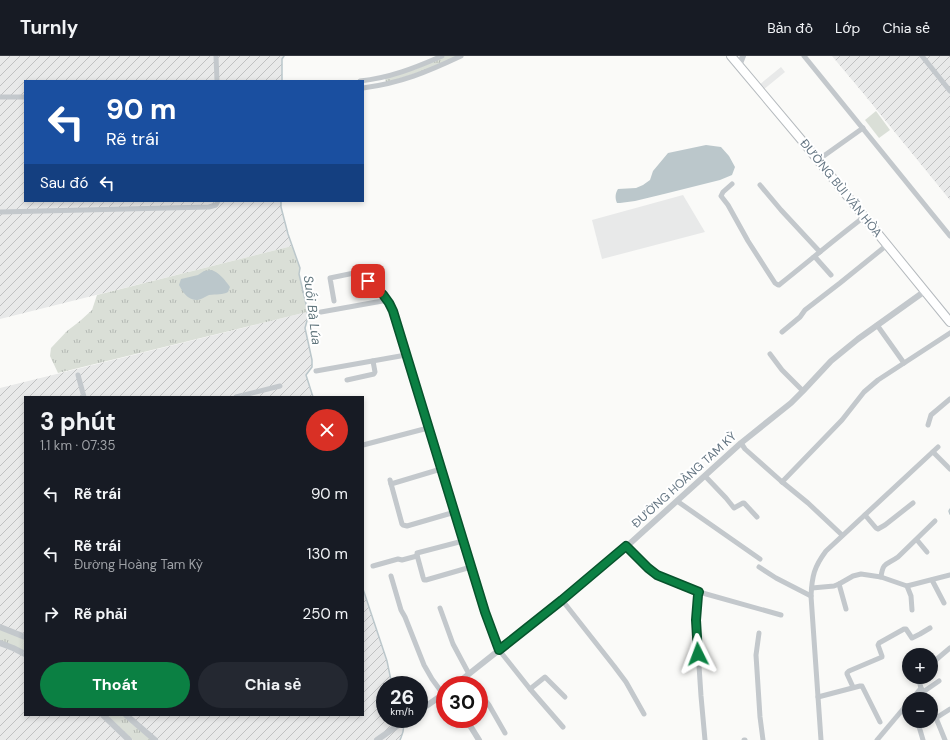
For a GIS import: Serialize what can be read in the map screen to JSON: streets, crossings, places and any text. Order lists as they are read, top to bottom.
{
  "streets": {
    "main road": ["ĐƯỜNG BÙI VĂN HÒA"],
    "street": ["ĐƯỜNG HOÀNG TAM KỲ"]
  },
  "crossings": [
    ["ĐƯỜNG BÙI VĂN HÒA", "ĐƯỜNG HOÀNG TAM KỲ"]
  ],
  "water": ["Suối Bà Lúa"],
  "page": {
    "header": "Turnly",
    "nav": ["Bản đồ", "Lớp", "Chia sẻ"],
    "turn": ["90 m", "Rẽ trái"],
    "then": "Sau đó",
    "heading": ["3 phút", "1.1 km · 07:35"],
    "list": [
      {
        "name": "Rẽ trái",
        "value": "90 m"
      },
      {
        "name": "Rẽ trái",
        "note": "Đường Hoàng Tam Kỳ",
        "value": "130 m"
      },
      {
        "name": "Rẽ phải",
        "value": "250 m"
      }
    ],
    "map_buttons": ["+", "−"],
    "buttons": ["Thoát", "Chia sẻ"],
    "speed": "26 km/h",
    "limit": "30"
  }
}
